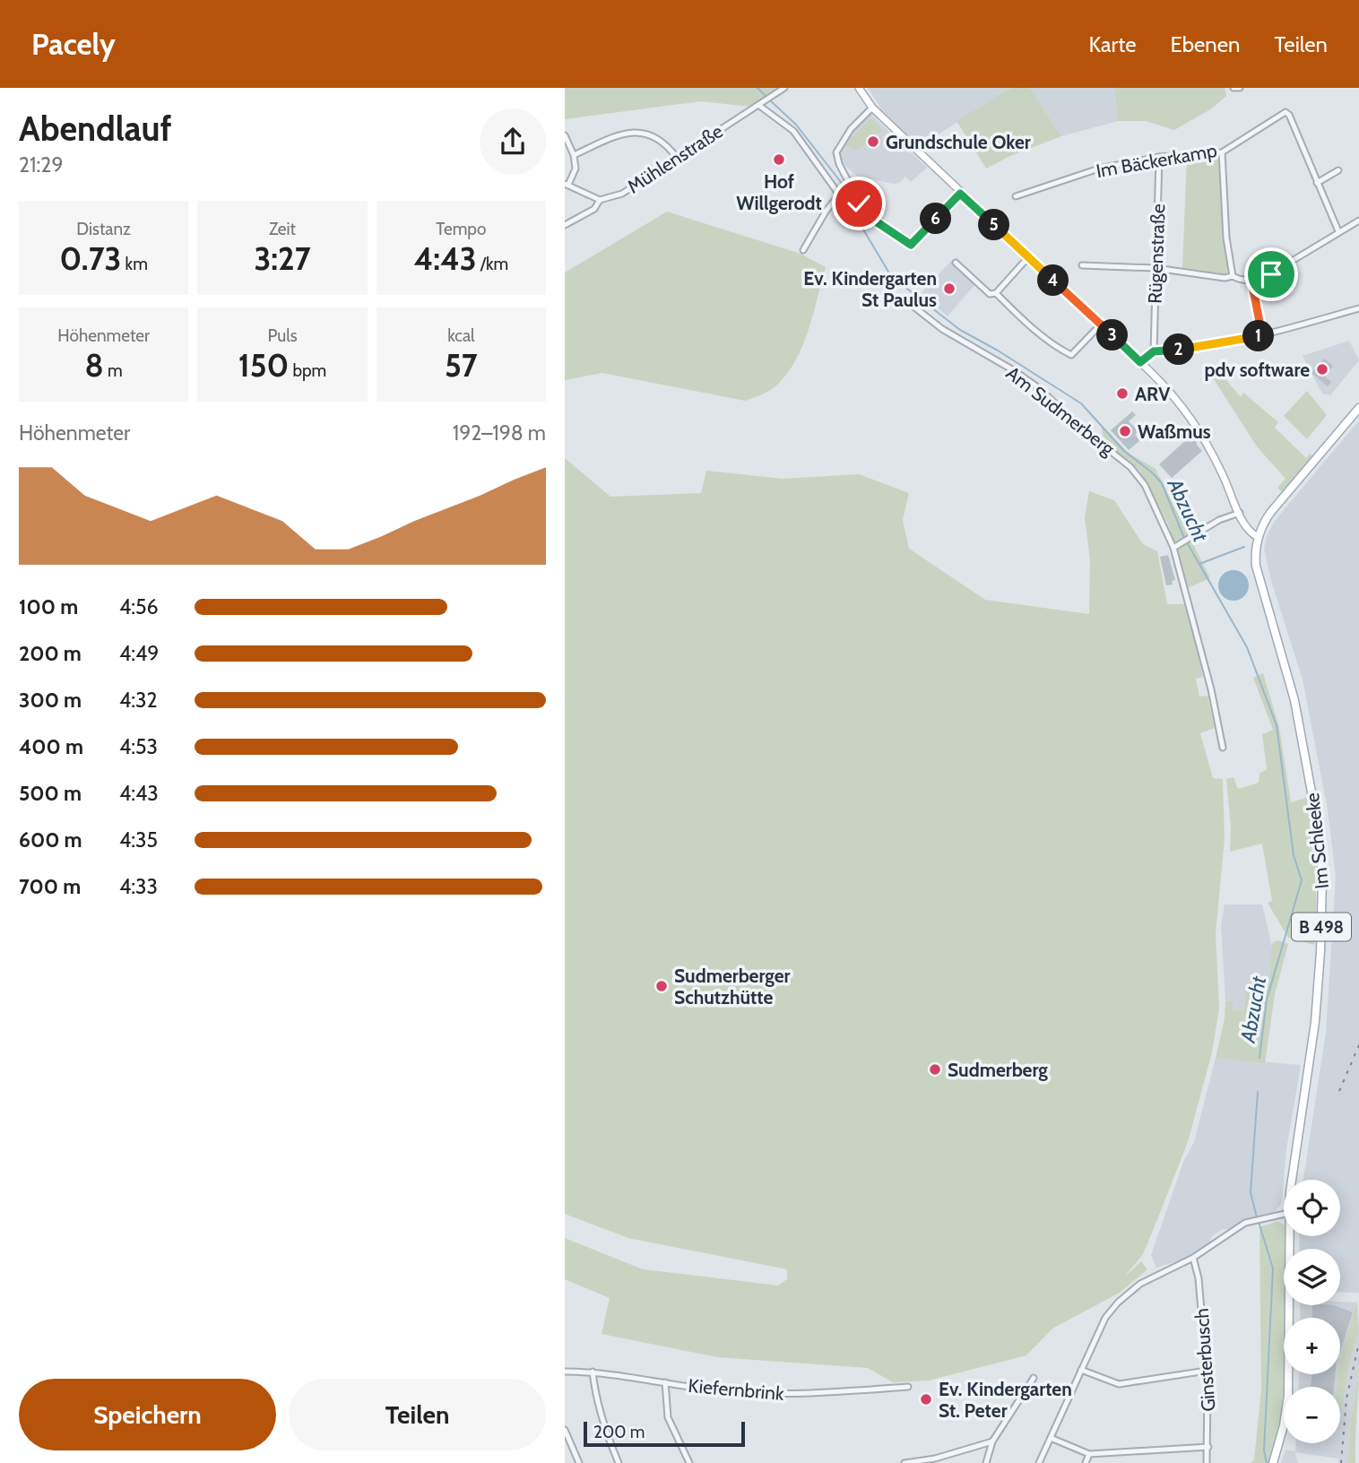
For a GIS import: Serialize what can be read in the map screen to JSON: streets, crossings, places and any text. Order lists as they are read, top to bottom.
{
  "streets": {
    "main road": ["Im Schleeke", "B 498"],
    "street": [
      "Mühlenstraße",
      "Im Bäckerkamp",
      "Rügenstraße",
      "Am Sudmerberg",
      "Ginsterbusch",
      "Kiefernbrink"
    ]
  },
  "crossings": [
    ["Im Bäckerkamp", "Rügenstraße"]
  ],
  "water": ["Abzucht"],
  "places": [
    "Grundschule Oker",
    "Hof Willgerodt",
    "Ev. Kindergarten St Paulus",
    "pdv software",
    "ARV",
    "Waßmus",
    "Sudmerberger Schutzhütte",
    "Sudmerberg",
    "Ev. Kindergarten St. Peter"
  ],
  "scale_bar": "200 m",
  "page": {
    "header": "Pacely",
    "nav": ["Karte", "Ebenen", "Teilen"],
    "heading": ["Abendlauf", "21:29"],
    "stats": [
      ["Distanz", "0.73 km"],
      ["Zeit", "3:27"],
      ["Tempo", "4:43 /km"],
      ["Höhenmeter", "8 m"],
      ["Puls", "150 bpm"],
      ["kcal", "57"]
    ],
    "pins": [
      "6",
      "5",
      "4",
      "3",
      "1",
      "2"
    ],
    "chart": ["Höhenmeter", "192–198 m"],
    "list": [
      {
        "name": "100 m",
        "note": "4:56"
      },
      {
        "name": "200 m",
        "note": "4:49"
      },
      {
        "name": "300 m",
        "note": "4:32"
      },
      {
        "name": "400 m",
        "note": "4:53"
      },
      {
        "name": "500 m",
        "note": "4:43"
      },
      {
        "name": "600 m",
        "note": "4:35"
      },
      {
        "name": "700 m",
        "note": "4:33"
      }
    ],
    "map_buttons": ["+", "−"],
    "buttons": ["Speichern", "Teilen"],
    "scale": "200 m"
  }
}
